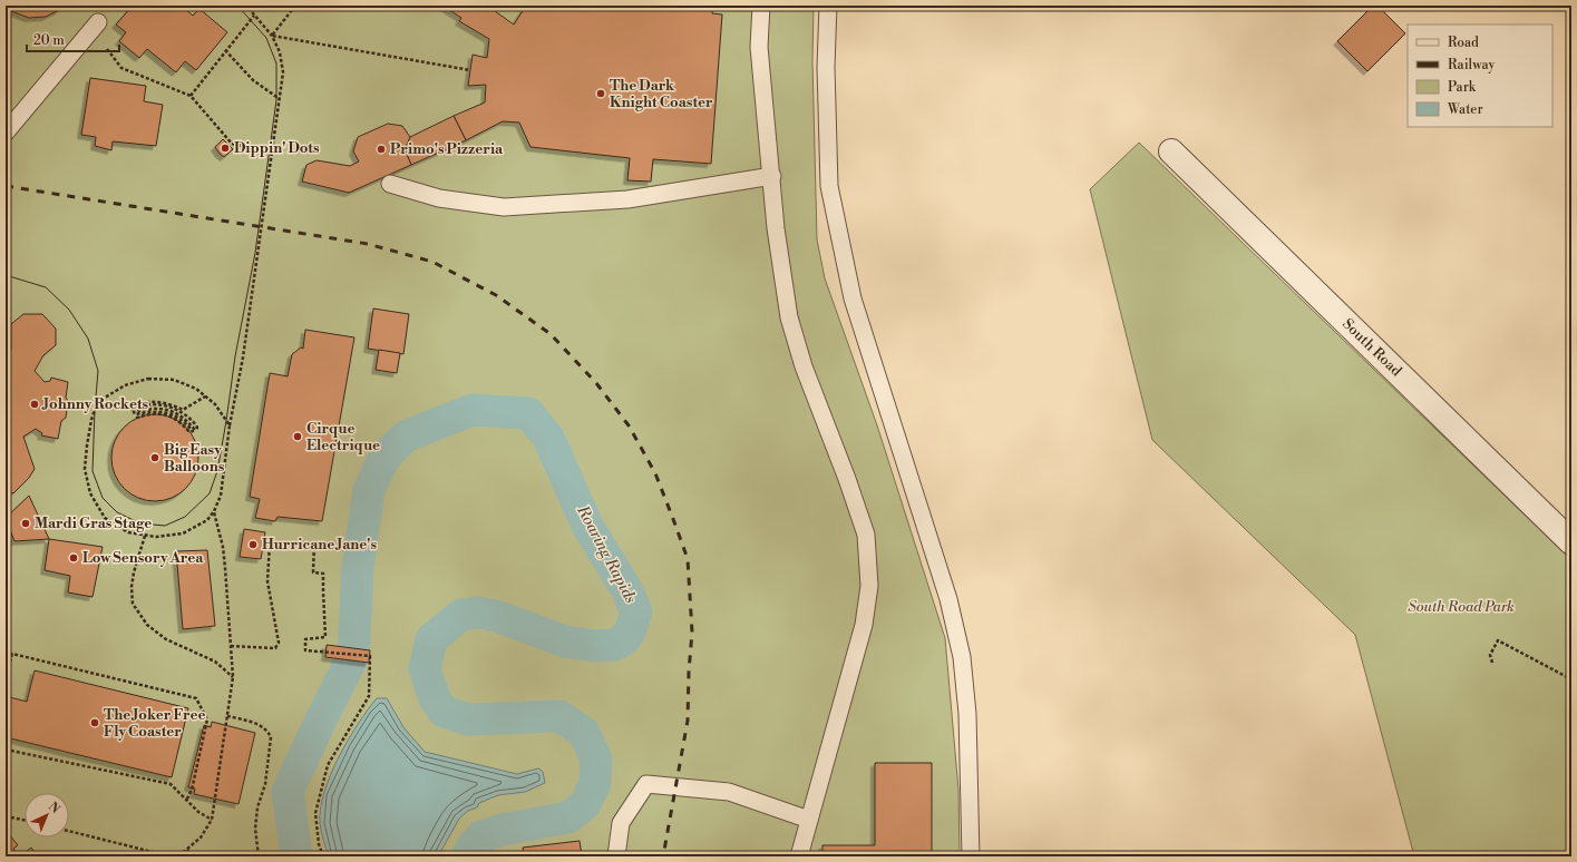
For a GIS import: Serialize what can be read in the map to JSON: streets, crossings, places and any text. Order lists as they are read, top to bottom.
{
  "streets": {
    "street": ["South Road"]
  },
  "water": ["Roaring Rapids"],
  "parks": ["South Road Park"],
  "places": [
    "The Dark Knight Coaster",
    "Dippin' Dots",
    "Primo's Pizzeria",
    "Johnny Rockets",
    "Cirque Electrique",
    "Big Easy Balloons",
    "Mardi Gras Stage",
    "Hurricane Jane's",
    "Low Sensory Area",
    "The Joker Free Fly Coaster"
  ],
  "legend": [
    "Road",
    "Railway",
    "Park",
    "Water"
  ],
  "scale_bar": "20 m",
  "north": "top right"
}
